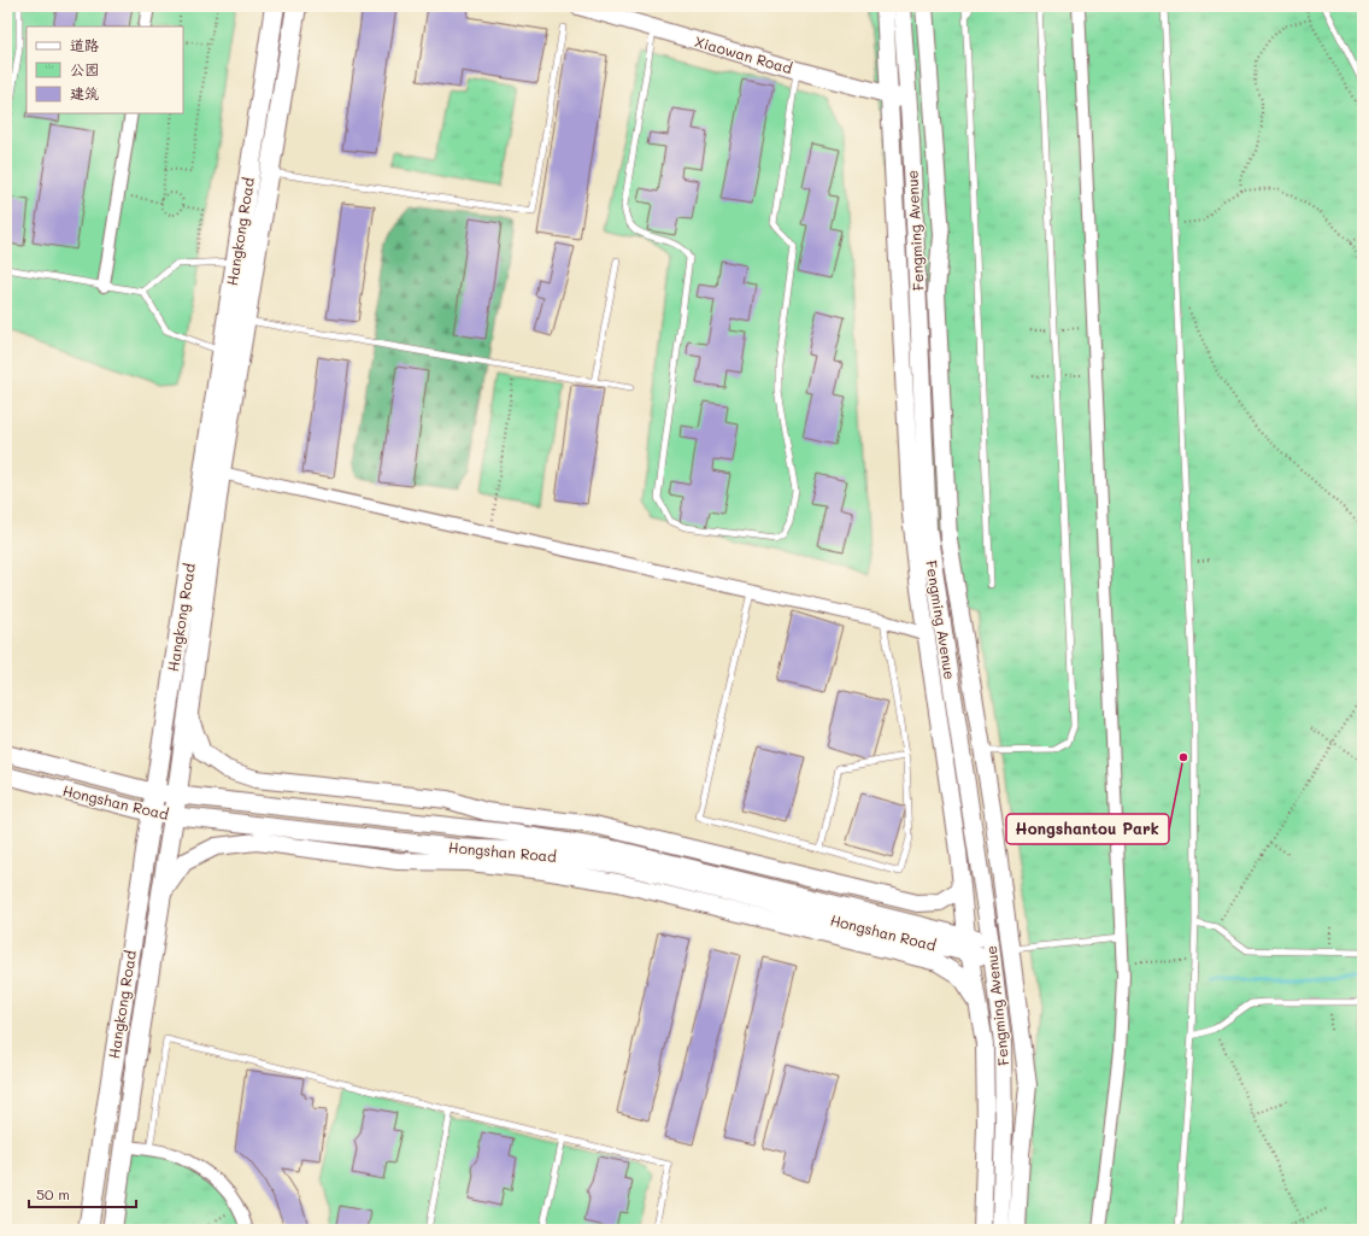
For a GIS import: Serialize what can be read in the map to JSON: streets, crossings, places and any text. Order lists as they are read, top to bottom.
{
  "streets": {
    "main road": ["Hangkong Road"],
    "street": ["Xiaowan Road", "Fengming Avenue", "Hongshan Road"]
  },
  "crossings": [
    ["Xiaowan Road", "Fengming Avenue"],
    ["Fengming Avenue", "Hongshan Road"],
    ["Hangkong Road", "Hongshan Road"]
  ],
  "places": ["Hongshantou Park"],
  "legend": ["道路", "公园", "建筑"],
  "scale_bar": "50 m"
}
